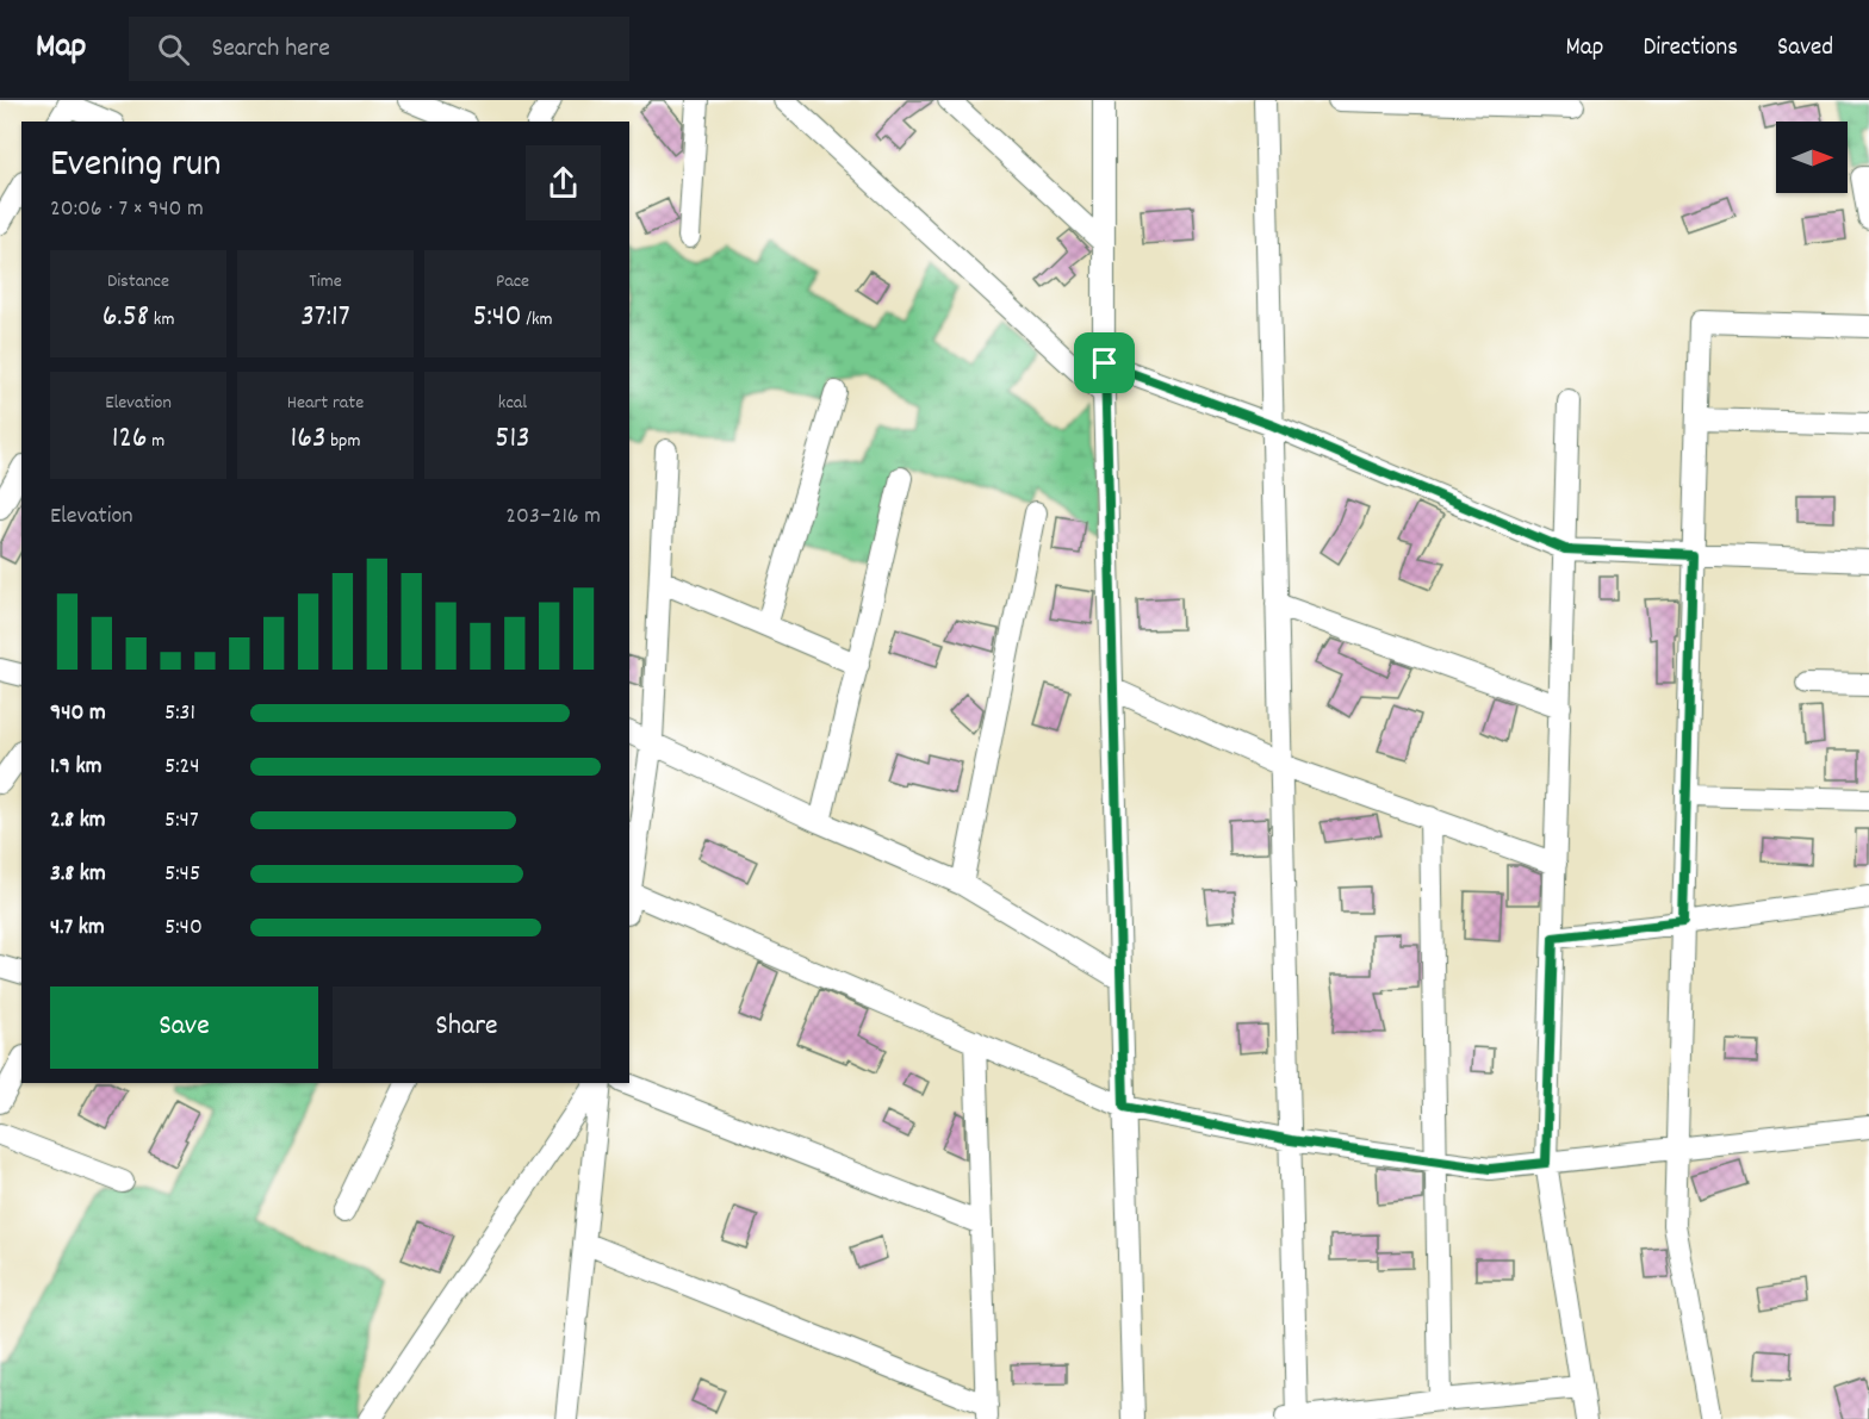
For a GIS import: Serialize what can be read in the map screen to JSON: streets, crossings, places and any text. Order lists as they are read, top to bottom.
{
  "north": "right",
  "page": {
    "header": "Map",
    "search": "Search here",
    "nav": ["Map", "Directions", "Saved"],
    "heading": ["Evening run", "20:06 · 7 × 940 m"],
    "stats": [
      ["Distance", "6.58 km"],
      ["Time", "37:17"],
      ["Pace", "5:40 /km"],
      ["Elevation", "126 m"],
      ["Heart rate", "163 bpm"],
      ["kcal", "513"]
    ],
    "chart": ["Elevation", "203–216 m"],
    "list": [
      {
        "name": "940 m",
        "note": "5:31"
      },
      {
        "name": "1.9 km",
        "note": "5:24"
      },
      {
        "name": "2.8 km",
        "note": "5:47"
      },
      {
        "name": "3.8 km",
        "note": "5:45"
      },
      {
        "name": "4.7 km",
        "note": "5:40"
      }
    ],
    "buttons": ["Save", "Share"]
  }
}
